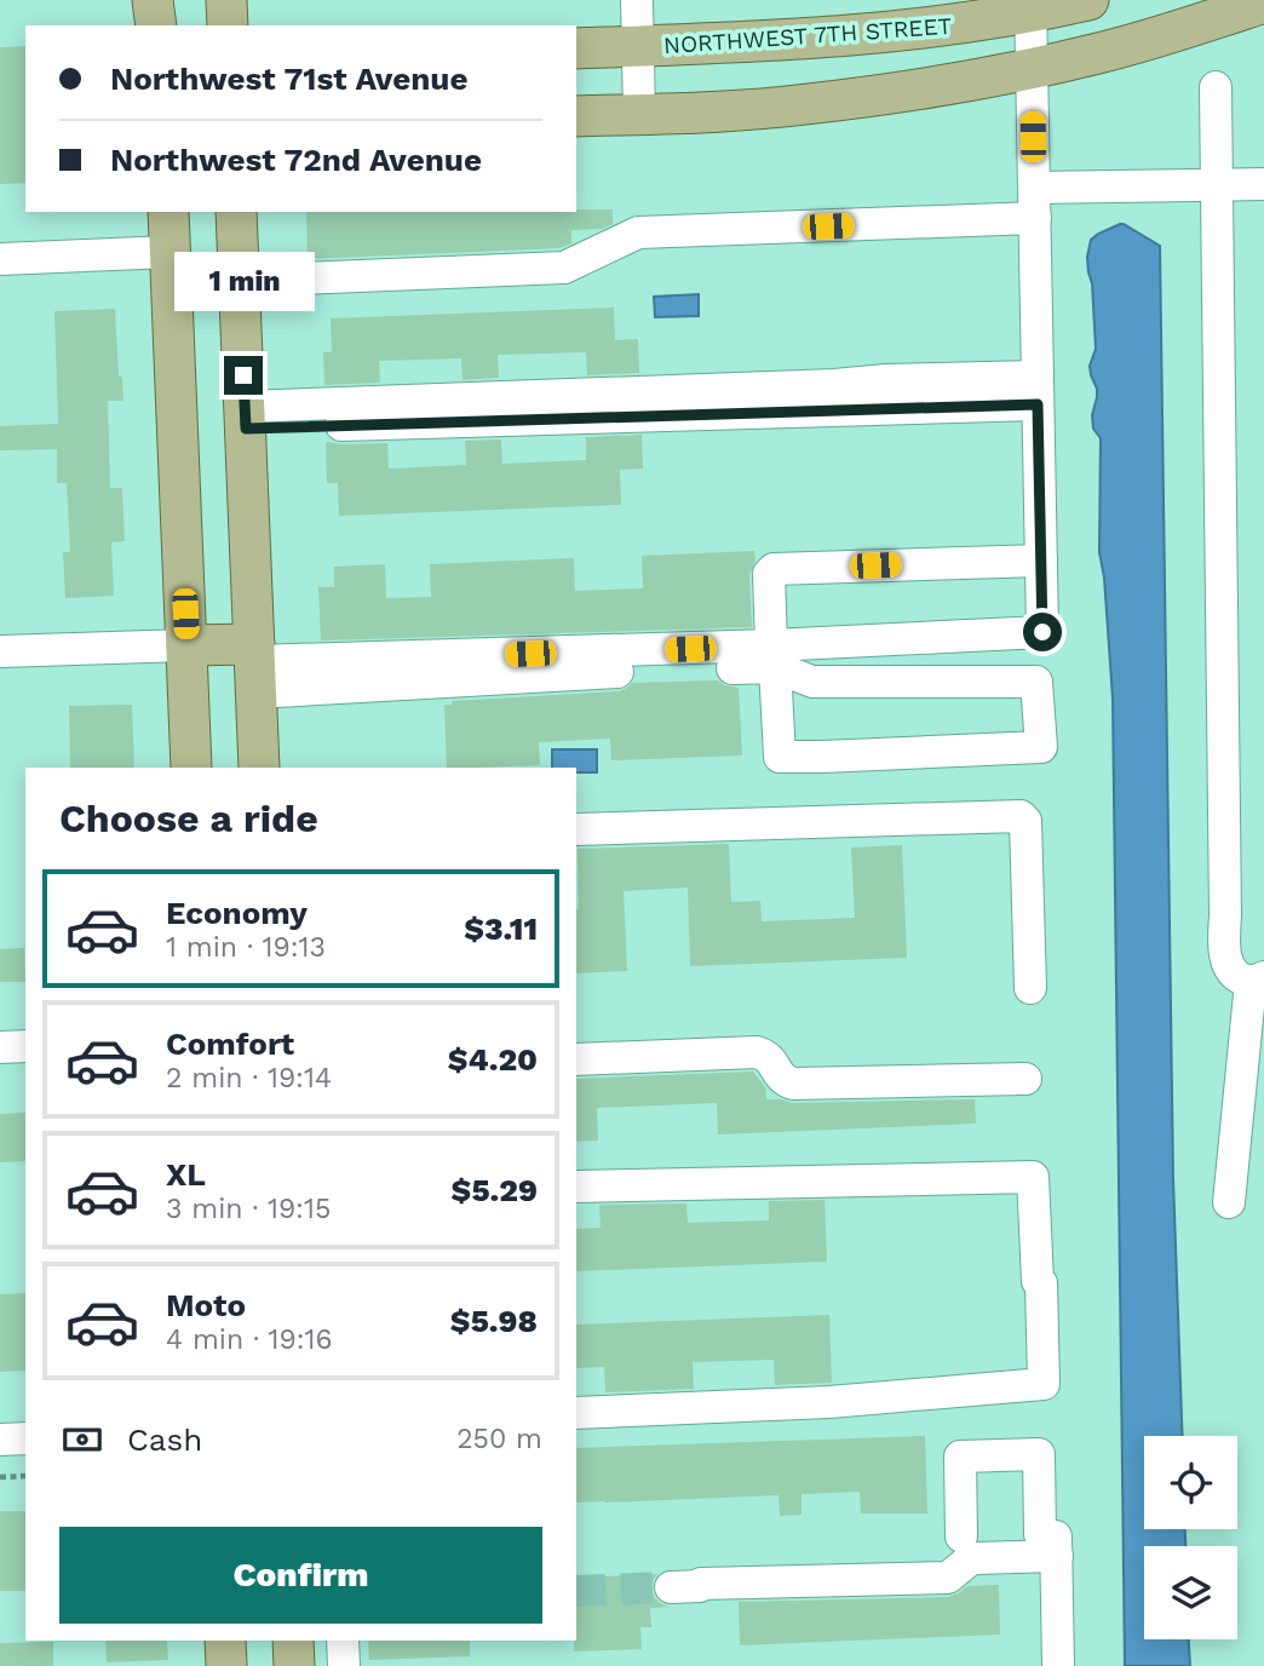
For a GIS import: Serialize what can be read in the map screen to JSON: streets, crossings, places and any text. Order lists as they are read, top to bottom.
{
  "streets": {
    "main road": ["NORTHWEST 7TH STREET"]
  },
  "page": {
    "banner": ["Northwest 71st Avenue", "Northwest 72nd Avenue"],
    "bubble": "1 min",
    "heading": "Choose a ride",
    "list": [
      {
        "name": "Economy",
        "note": "1 min · 19:13",
        "value": "$3.11"
      },
      {
        "name": "Comfort",
        "note": "2 min · 19:14",
        "value": "$4.20"
      },
      {
        "name": "XL",
        "note": "3 min · 19:15",
        "value": "$5.29"
      },
      {
        "name": "Moto",
        "note": "4 min · 19:16",
        "value": "$5.98"
      }
    ],
    "pay": ["Cash", "250 m"],
    "buttons": "Confirm"
  }
}
